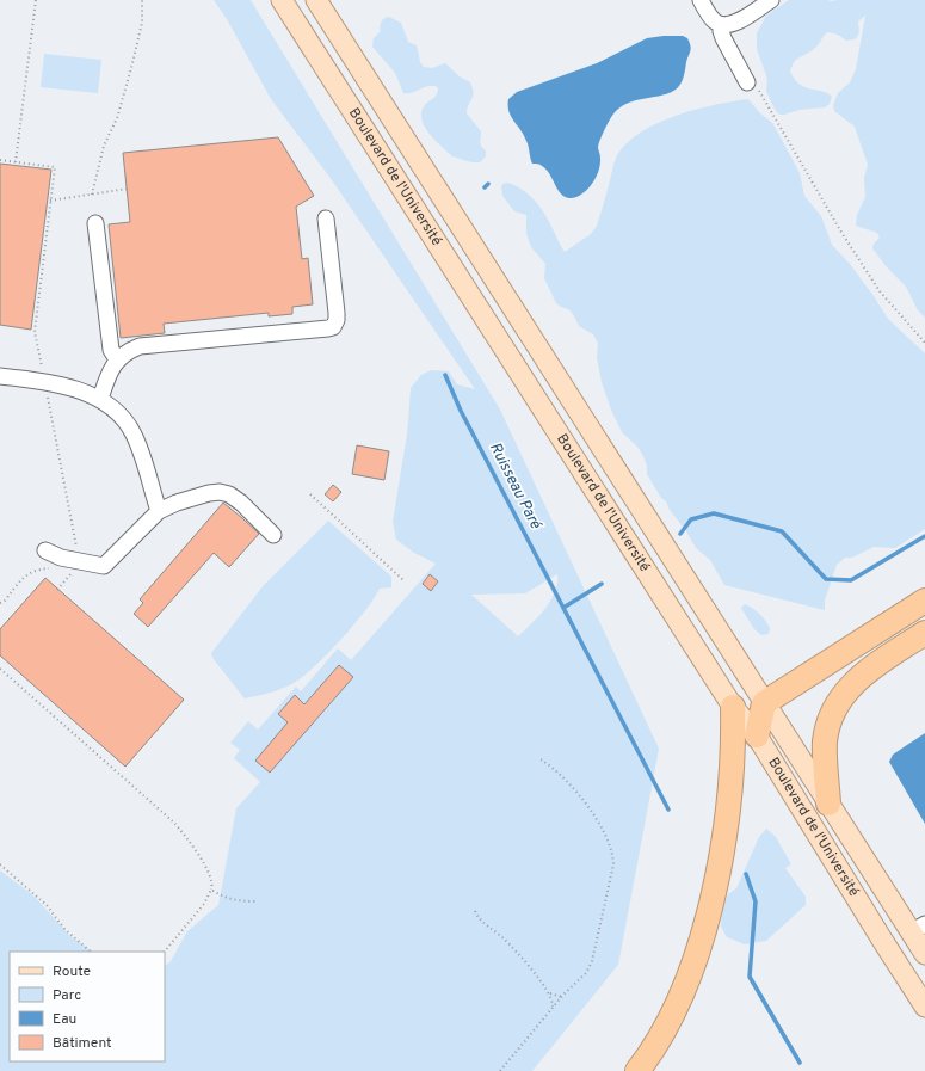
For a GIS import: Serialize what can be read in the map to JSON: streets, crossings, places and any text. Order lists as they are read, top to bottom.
{
  "streets": {
    "main road": ["Boulevard de l'Université"]
  },
  "water": ["Ruisseau Paré"],
  "legend": [
    "Route",
    "Parc",
    "Eau",
    "Bâtiment"
  ]
}
